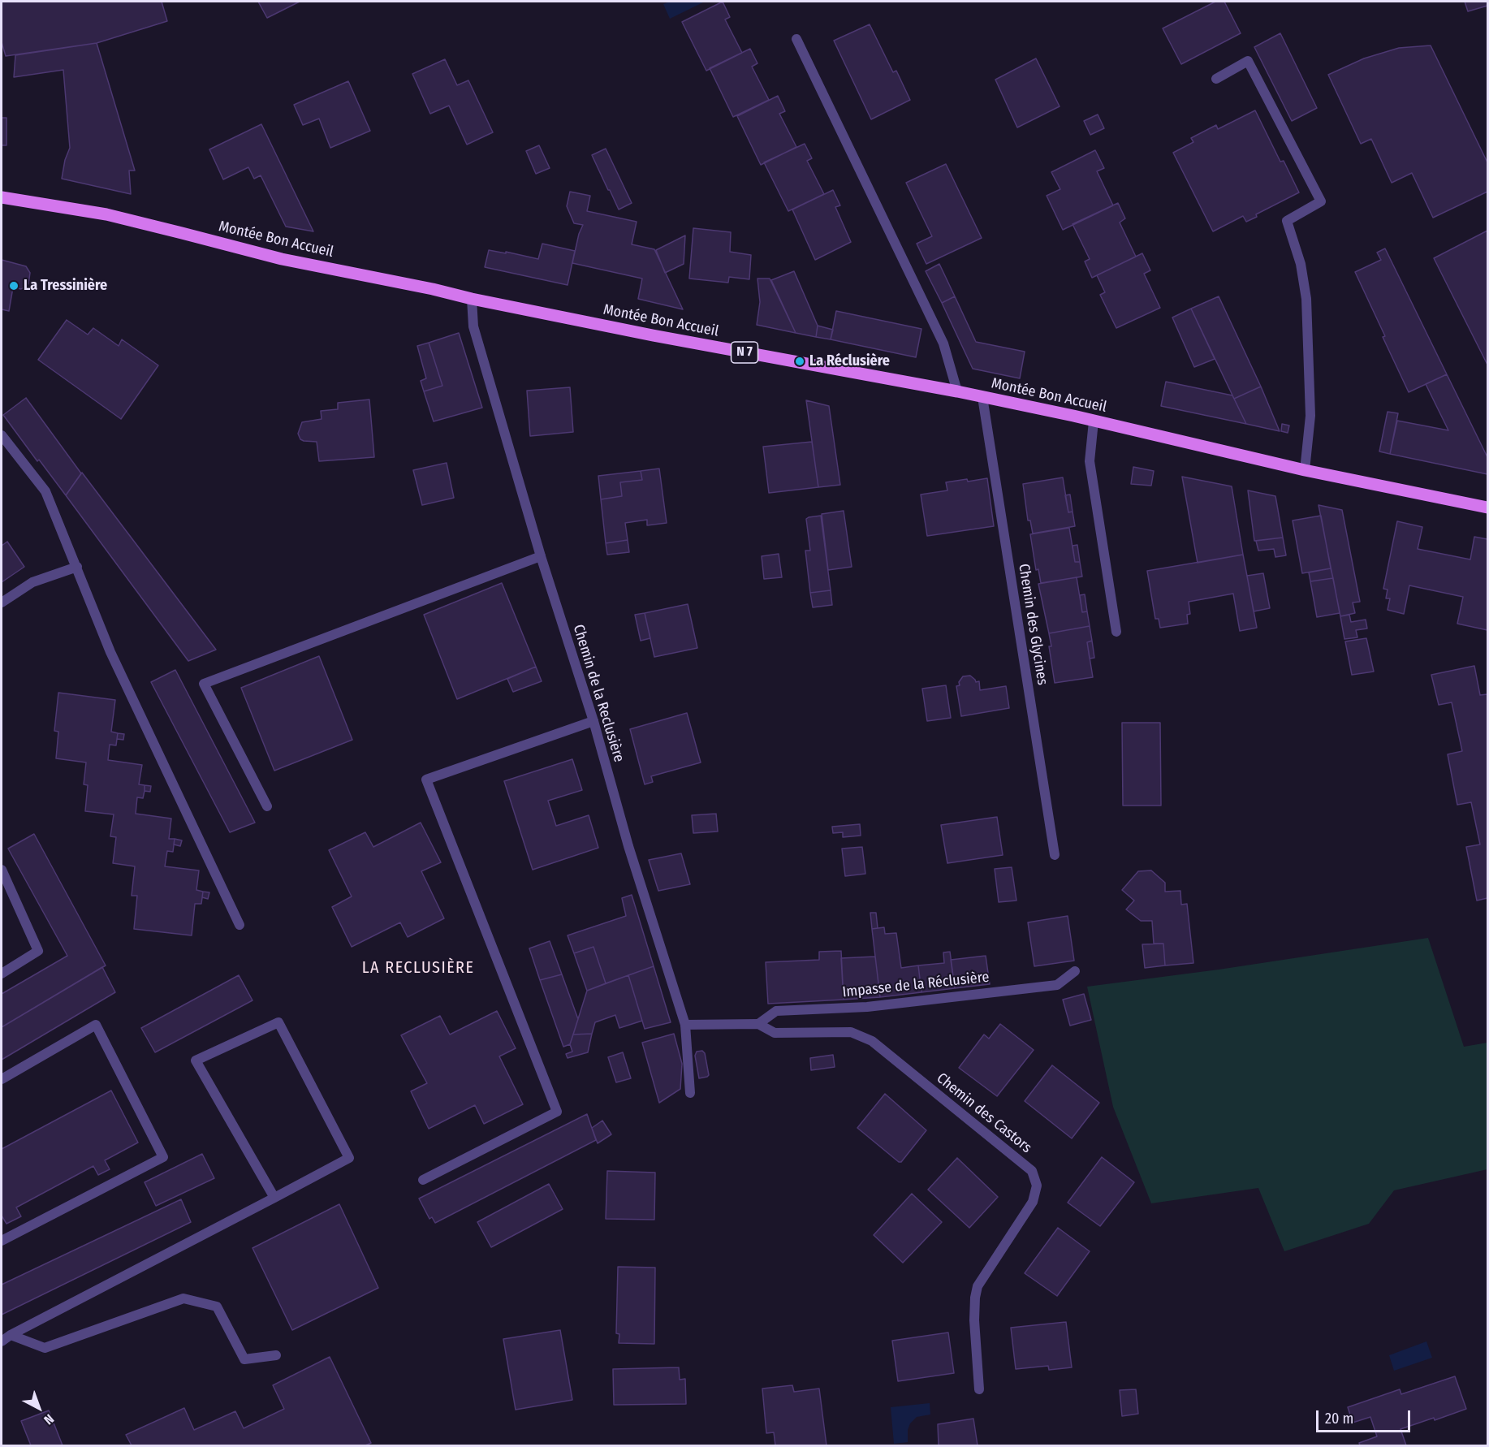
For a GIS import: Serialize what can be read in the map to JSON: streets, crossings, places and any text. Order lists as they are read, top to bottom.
{
  "streets": {
    "main road": ["Montée Bon Accueil", "N 7"],
    "street": [
      "Chemin des Glycines",
      "Chemin de la Reclusière",
      "Impasse de la Réclusière",
      "Chemin des Castors"
    ]
  },
  "crossings": [
    ["Montée Bon Accueil", "Chemin des Glycines"],
    ["Montée Bon Accueil", "Chemin de la Reclusière"],
    ["Impasse de la Réclusière", "Chemin des Castors"]
  ],
  "districts": ["LA RECLUSIÈRE"],
  "places": ["La Tressinière", "La Réclusière"],
  "scale_bar": "20 m",
  "north": "bottom right"
}
